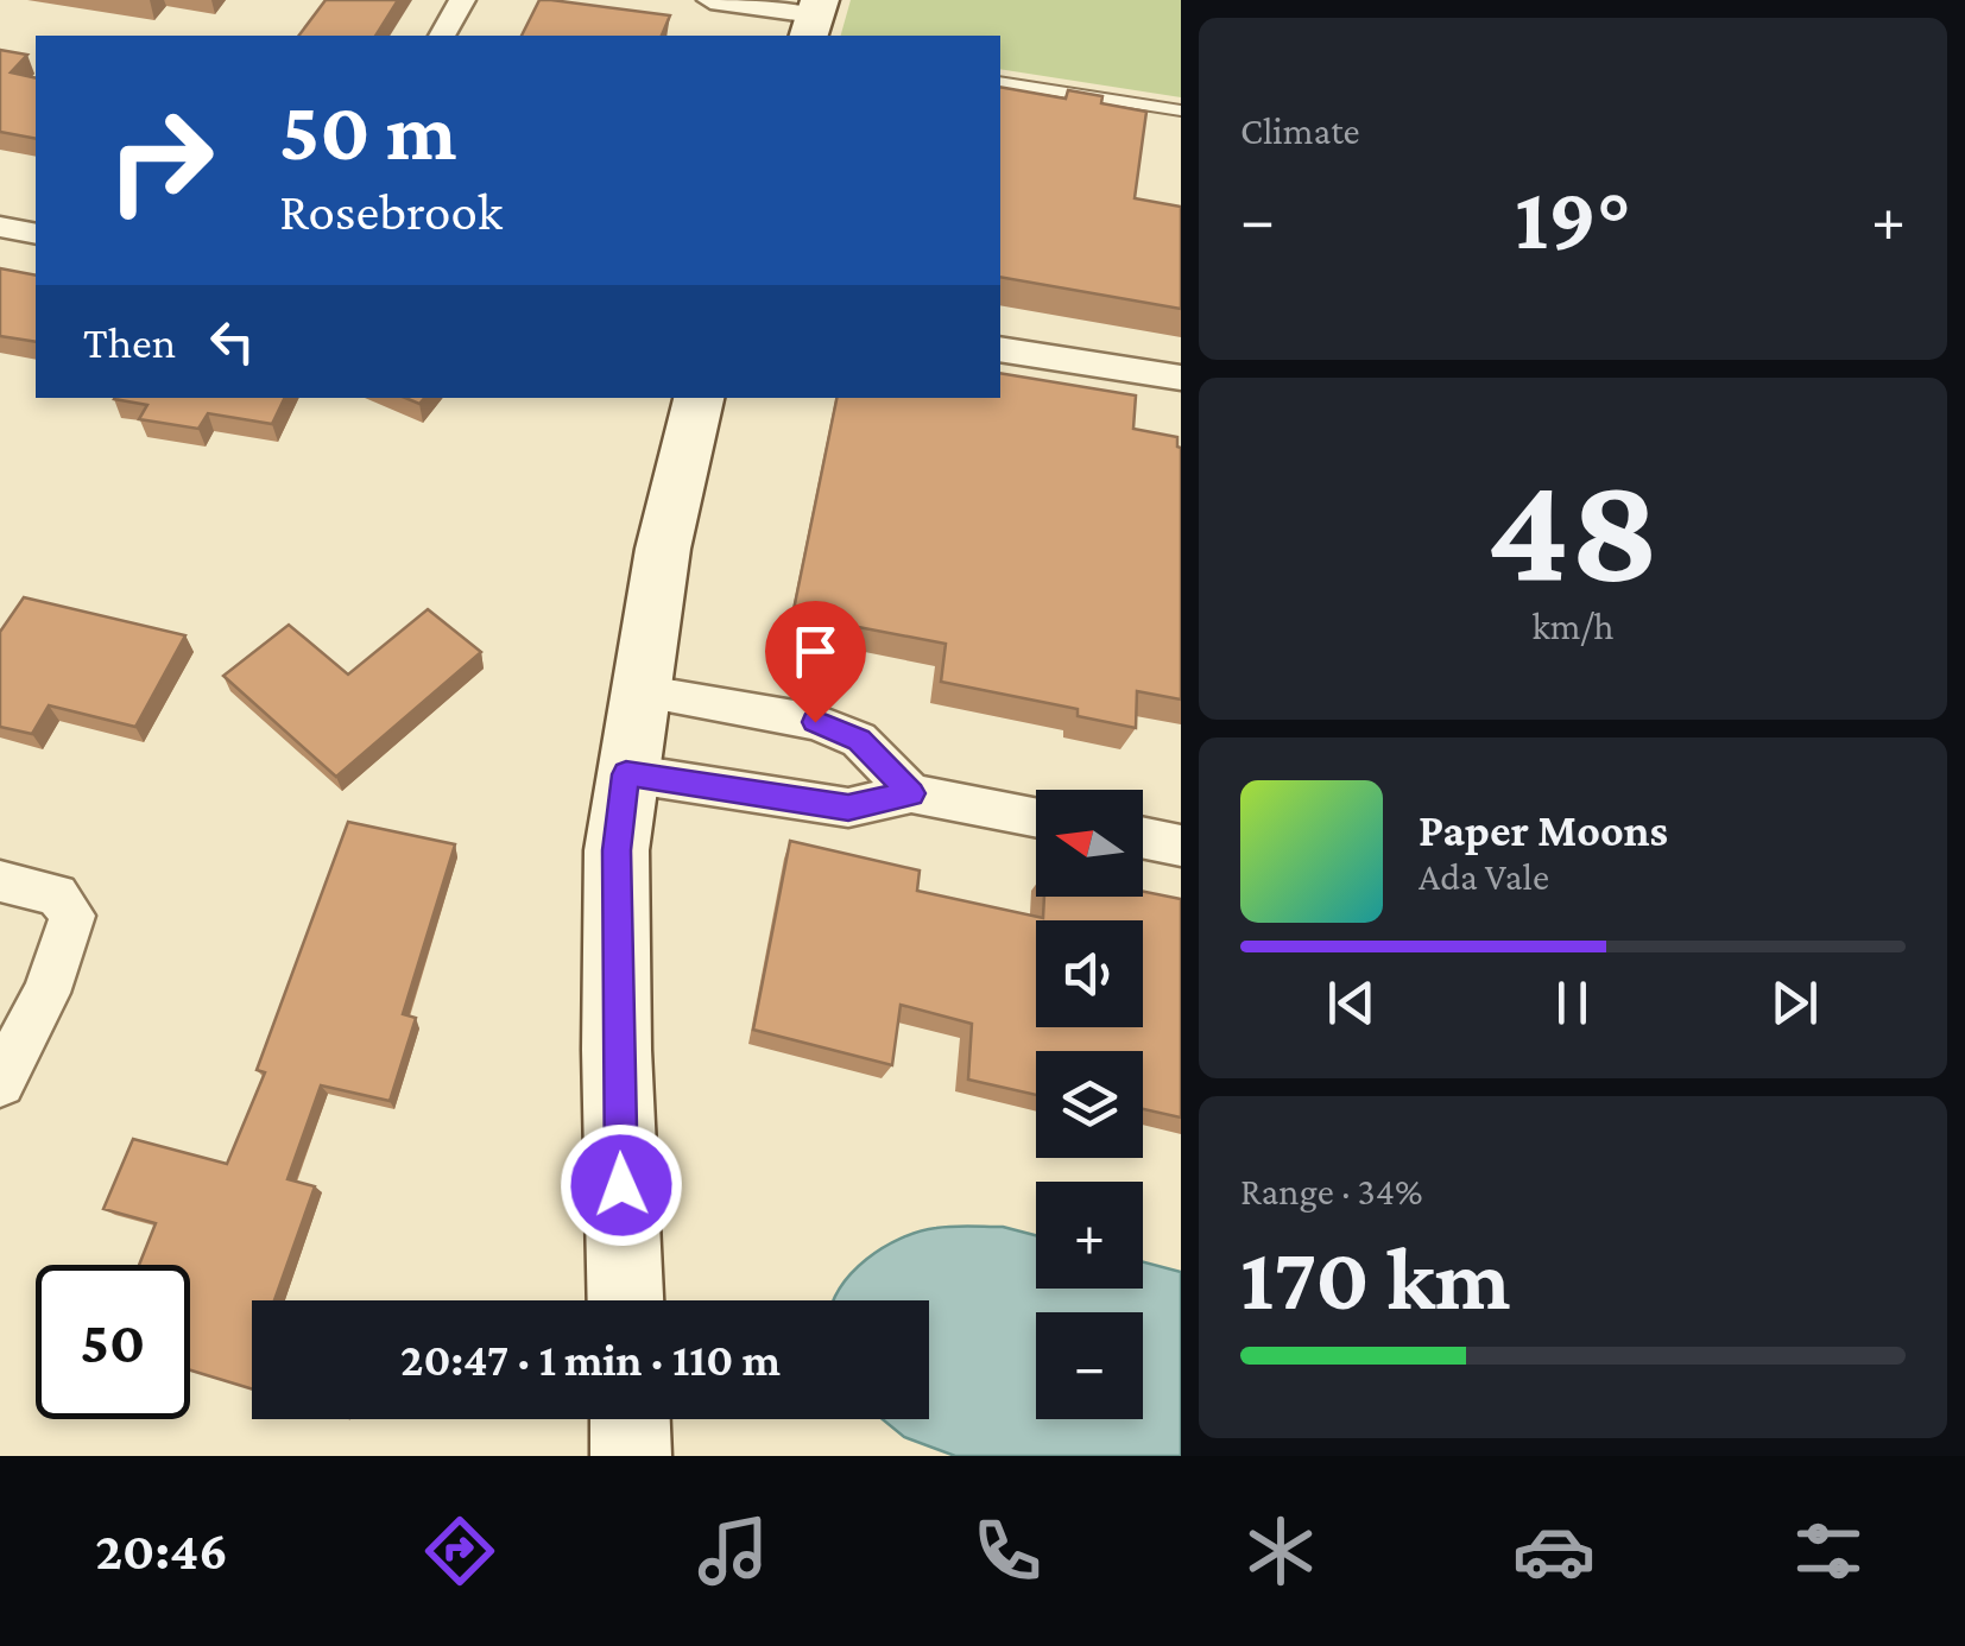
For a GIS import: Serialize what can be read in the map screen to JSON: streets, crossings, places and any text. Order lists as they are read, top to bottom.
{
  "north": "left",
  "page": {
    "tile": [
      "Climate",
      ["48", "km/h"],
      ["Range · 34%", "170 km"]
    ],
    "turn": ["50 m", "Rosebrook"],
    "heat": ["−", "19°", "+"],
    "then": "Then",
    "song": ["Paper Moons", "Ada Vale"],
    "map_buttons": ["+", "−"],
    "limit": "50",
    "trip": "20:47 · 1 min · 110 m",
    "tabs": "20:46"
  }
}
